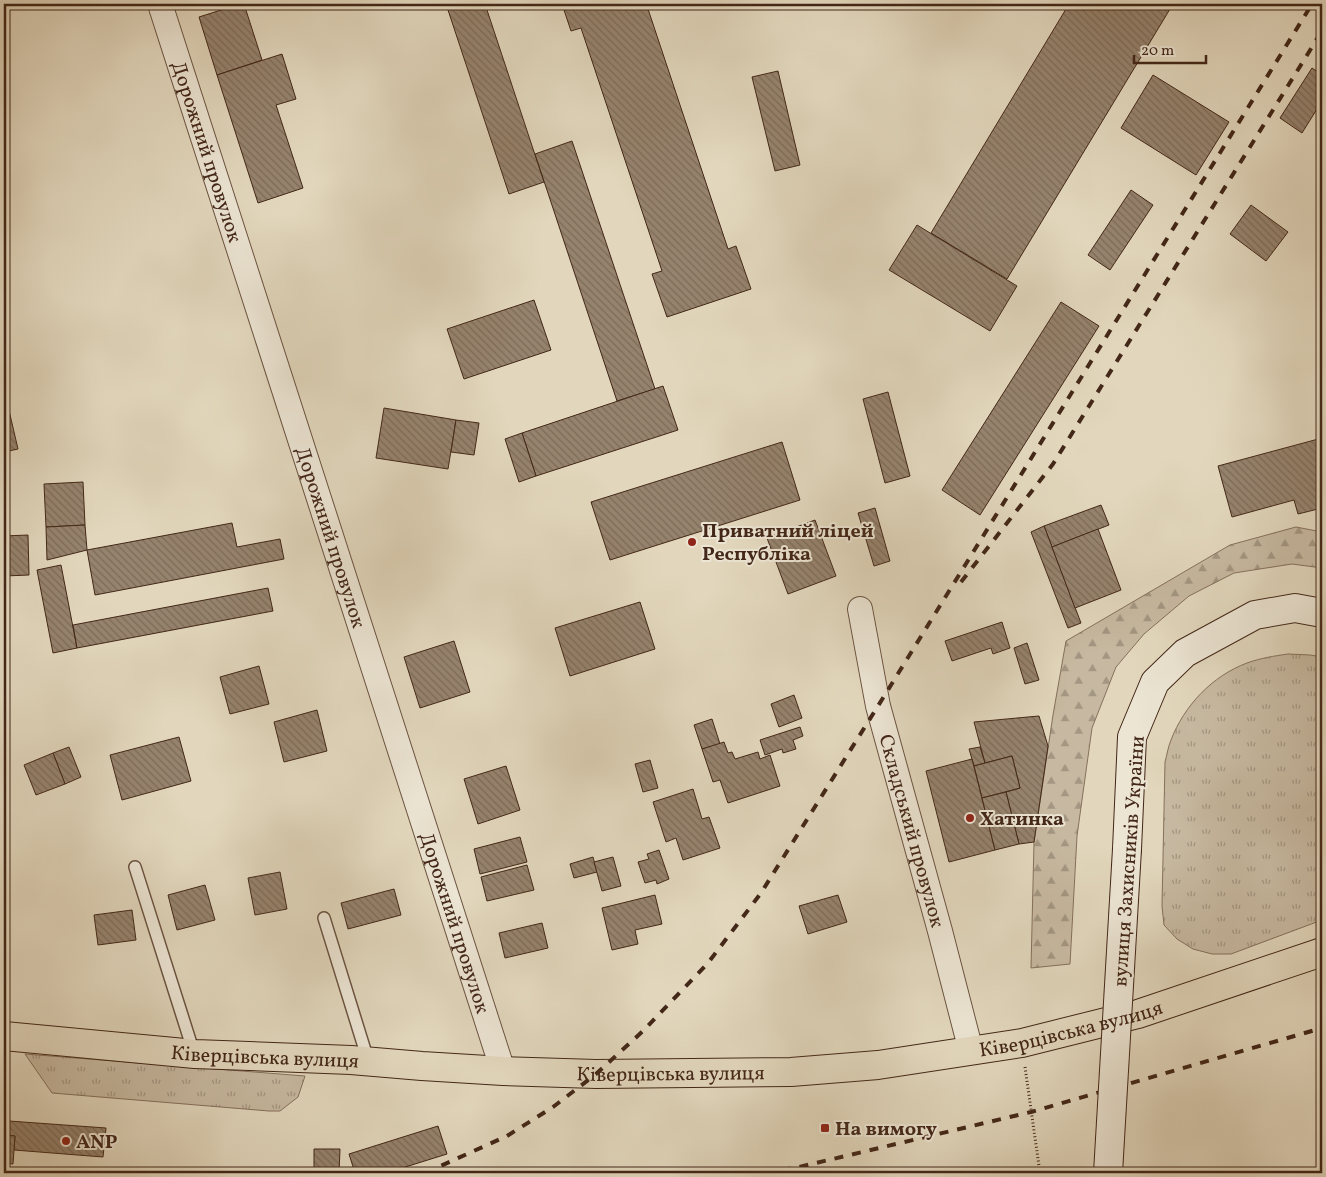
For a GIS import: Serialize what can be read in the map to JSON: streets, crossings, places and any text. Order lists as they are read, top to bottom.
{
  "streets": {
    "main road": ["вулиця Захисників України", "Ківерцівська вулиця"],
    "street": ["Дорожний провулок", "Складський провулок"]
  },
  "crossings": [
    ["Дорожний провулок", "Ківерцівська вулиця"],
    ["Складський провулок", "Ківерцівська вулиця"]
  ],
  "places": {
    "other": ["Приватний ліцей Республіка", "Хатинка", "ANP"],
    "transit": ["На вимогу"]
  },
  "scale_bar": "20 m"
}
